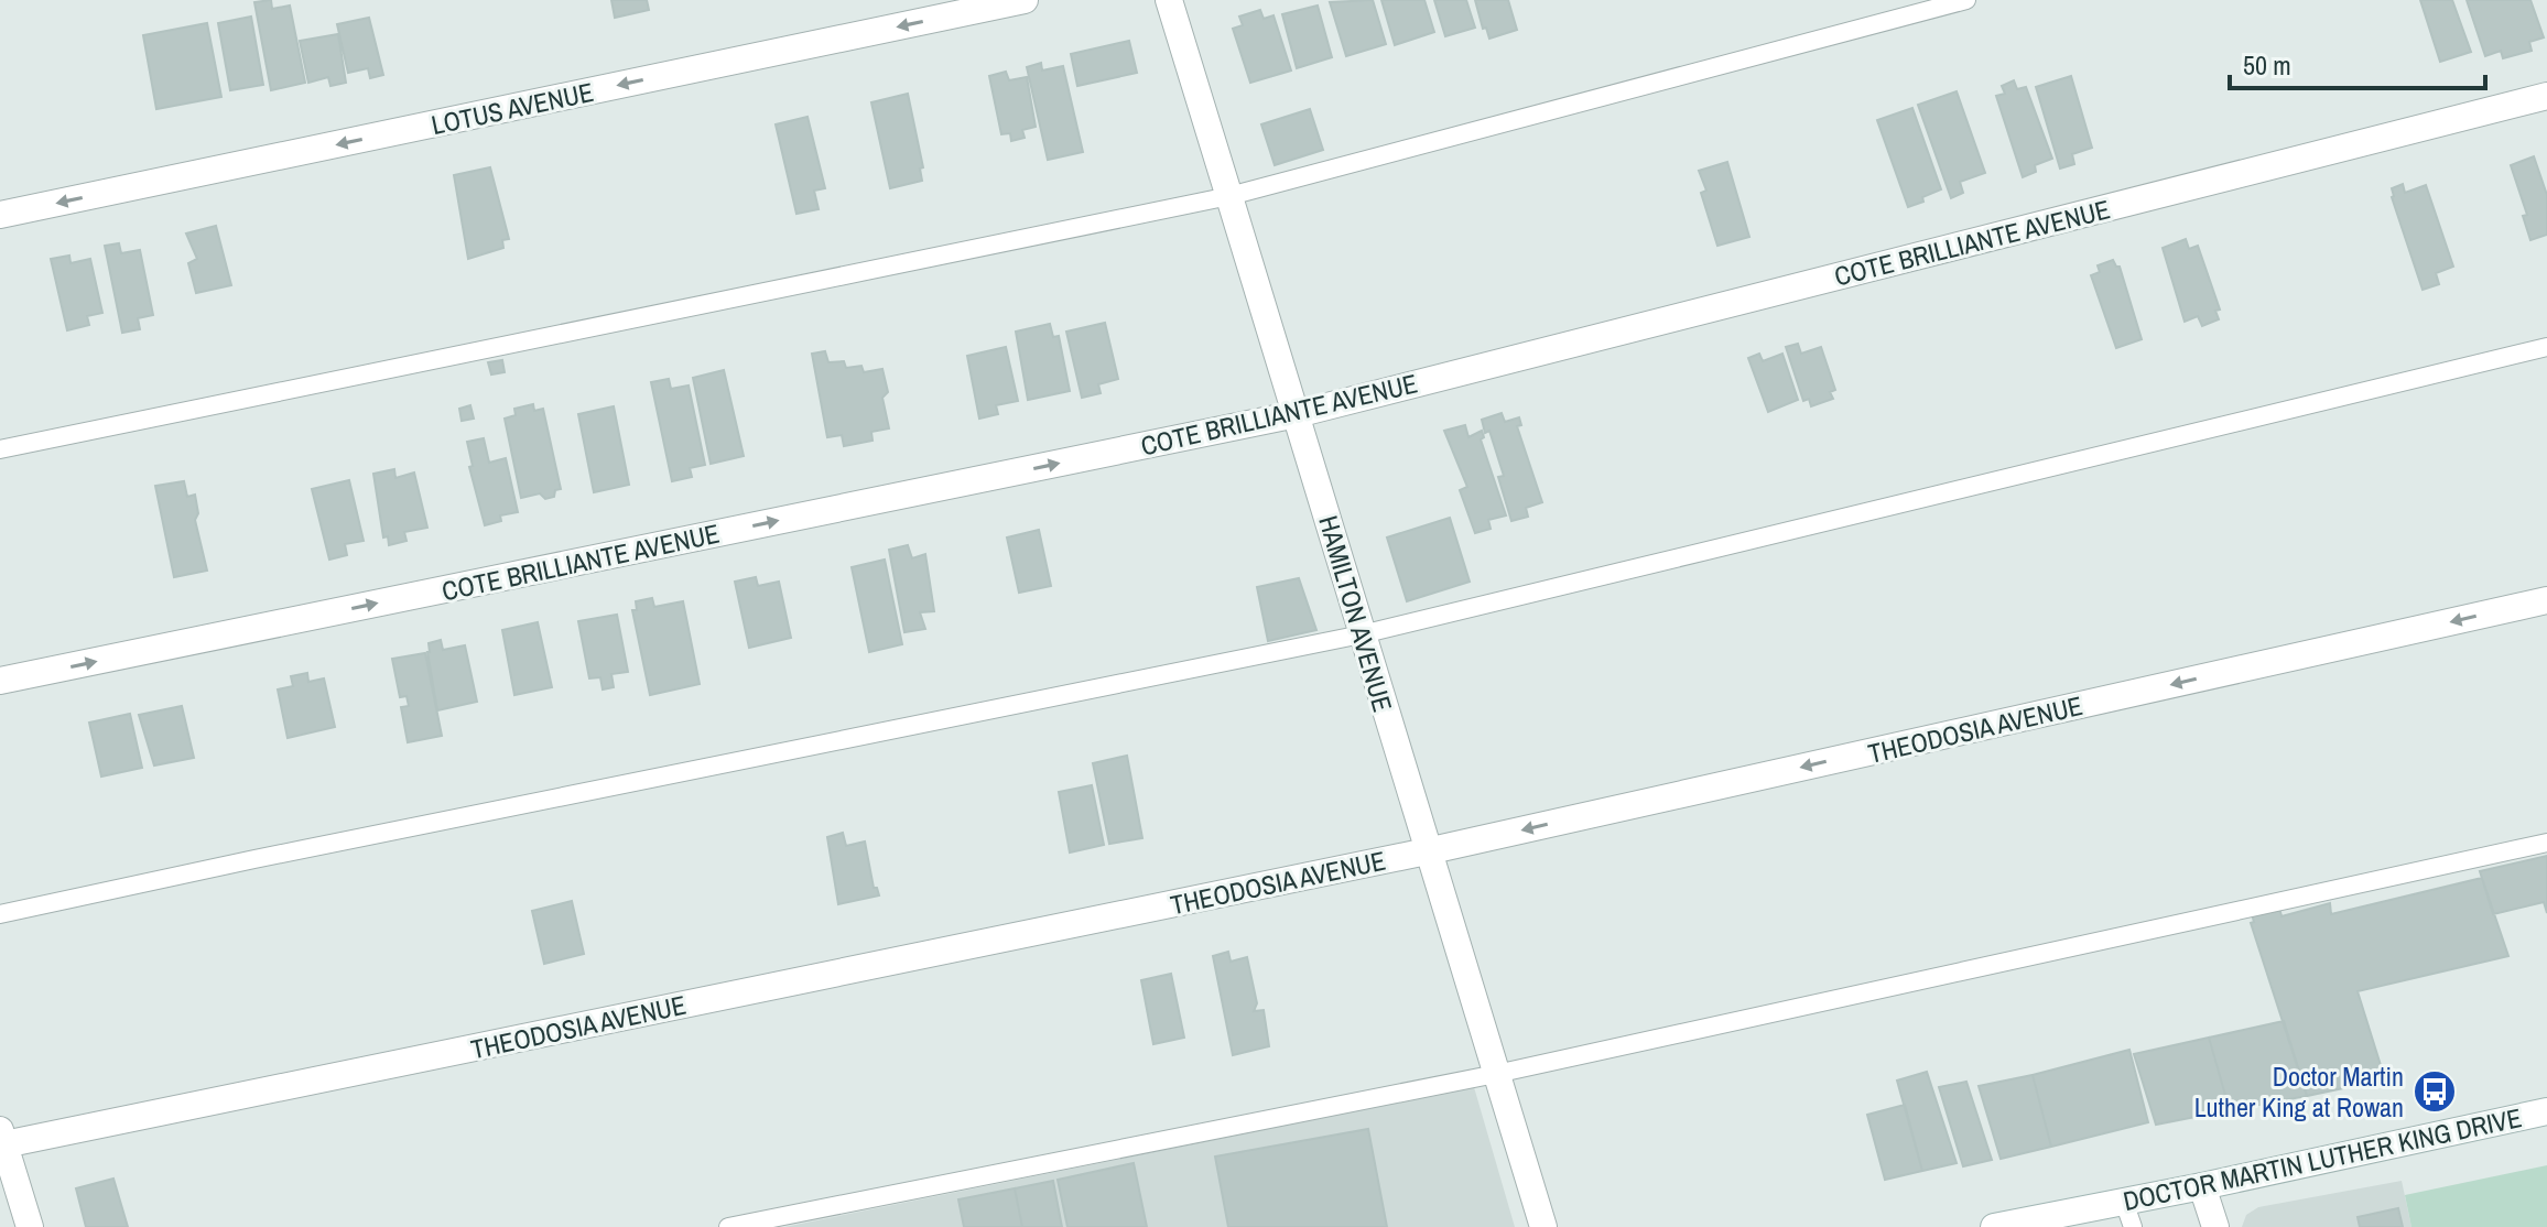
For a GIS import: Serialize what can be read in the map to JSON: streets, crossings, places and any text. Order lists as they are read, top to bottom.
{
  "streets": {
    "street": [
      "LOTUS AVENUE",
      "COTE BRILLIANTE AVENUE",
      "HAMILTON AVENUE",
      "THEODOSIA AVENUE",
      "DOCTOR MARTIN LUTHER KING DRIVE"
    ]
  },
  "crossings": [
    ["COTE BRILLIANTE AVENUE", "HAMILTON AVENUE"],
    ["HAMILTON AVENUE", "THEODOSIA AVENUE"]
  ],
  "one_way": ["LOTUS AVENUE", "COTE BRILLIANTE AVENUE", "THEODOSIA AVENUE"],
  "places": {
    "bus stop": ["Doctor Martin Luther King at Rowan"]
  },
  "scale_bar": "50 m"
}
